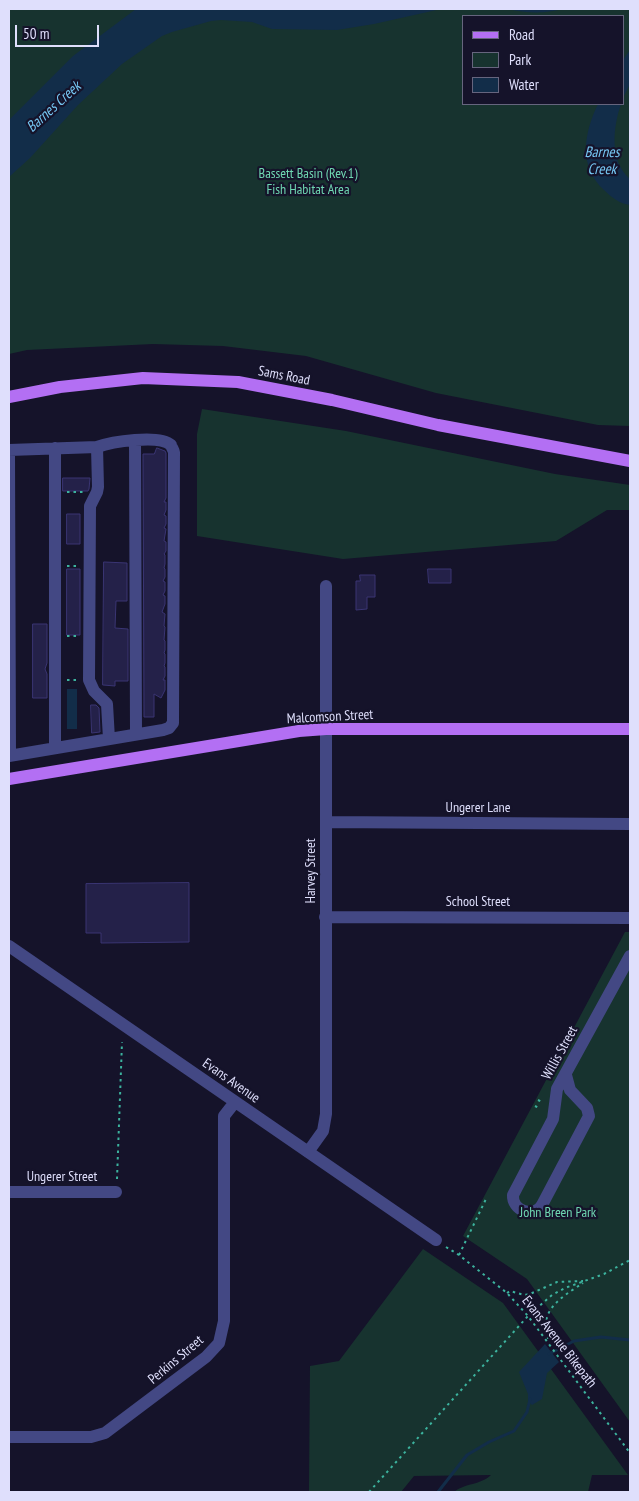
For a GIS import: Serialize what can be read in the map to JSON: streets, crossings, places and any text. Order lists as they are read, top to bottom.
{
  "streets": {
    "main road": ["Sams Road", "Malcomson Street"],
    "street": [
      "Ungerer Lane",
      "Harvey Street",
      "School Street",
      "Willis Street",
      "Evans Avenue",
      "Ungerer Street",
      "Perkins Street"
    ],
    "path": ["Evans Avenue Bikepath"]
  },
  "crossings": [
    ["Malcomson Street", "Harvey Street"],
    ["Ungerer Lane", "Harvey Street"],
    ["Harvey Street", "School Street"],
    ["Harvey Street", "Evans Avenue"],
    ["Evans Avenue", "Evans Avenue Bikepath"],
    ["Evans Avenue", "Perkins Street"]
  ],
  "water": ["Barnes Creek"],
  "parks": ["Bassett Basin (Rev.1) Fish Habitat Area", "John Breen Park"],
  "legend": ["Road", "Park", "Water"],
  "scale_bar": "50 m"
}
